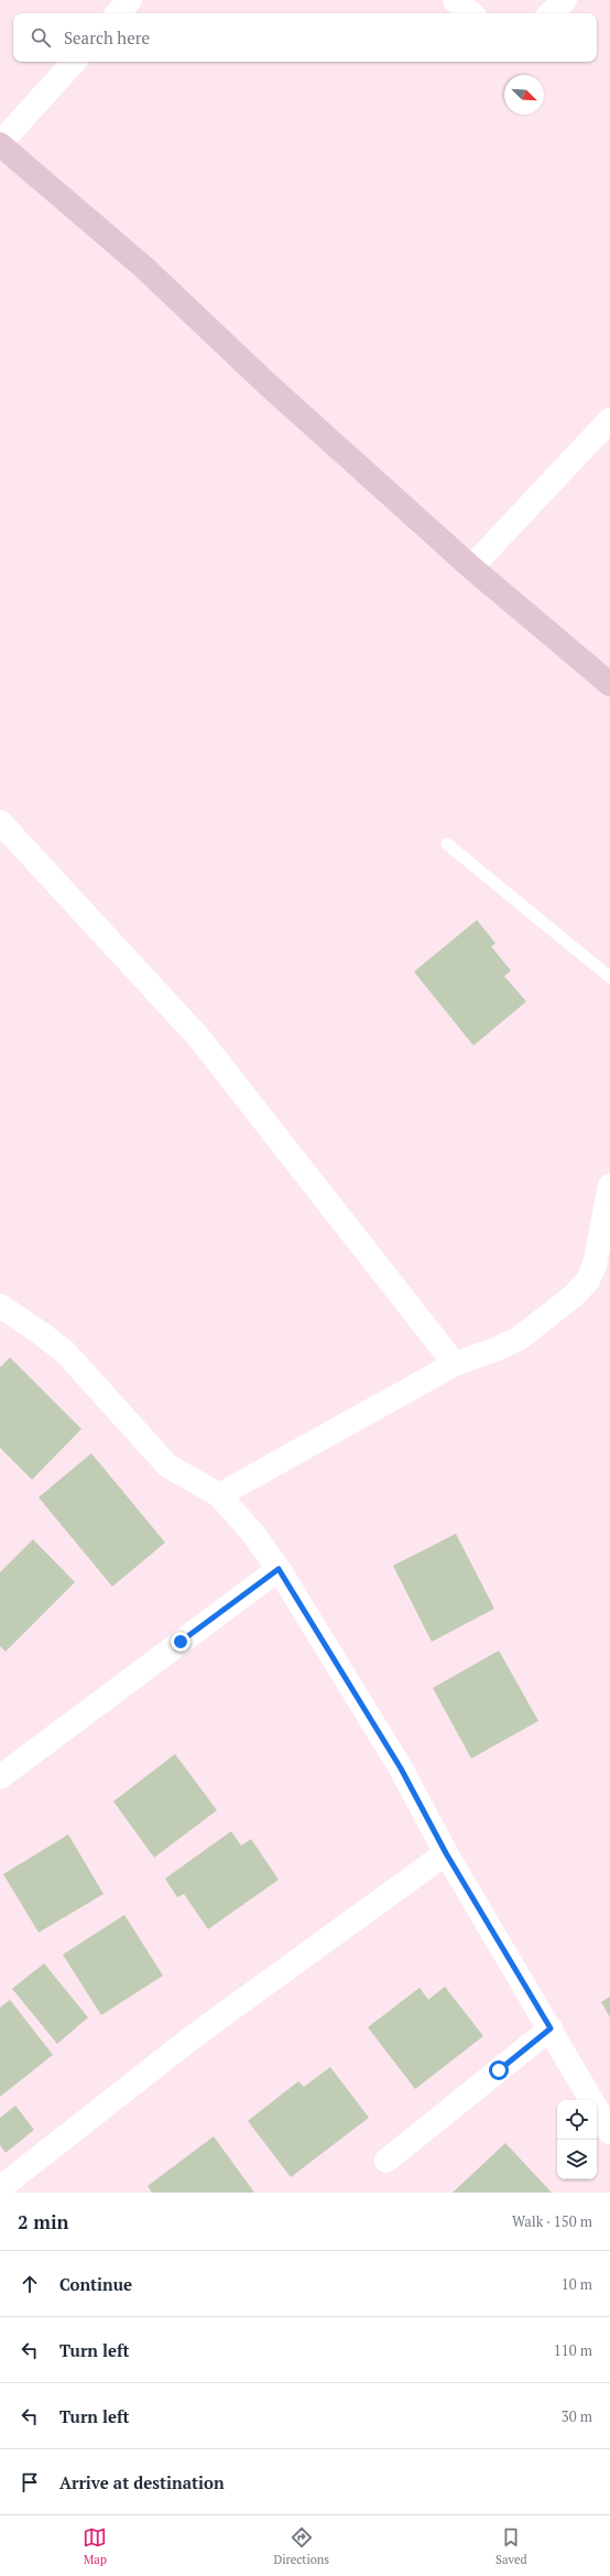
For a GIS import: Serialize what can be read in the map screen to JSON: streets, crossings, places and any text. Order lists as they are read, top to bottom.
{
  "north": "bottom right",
  "page": {
    "search": "Search here",
    "heading": ["2 min", "Walk · 150 m"],
    "list": [
      ["Continue", "10 m"],
      ["Turn left", "110 m"],
      ["Turn left", "30 m"],
      "Arrive at destination"
    ],
    "nav": ["Map", "Directions", "Saved"]
  }
}
